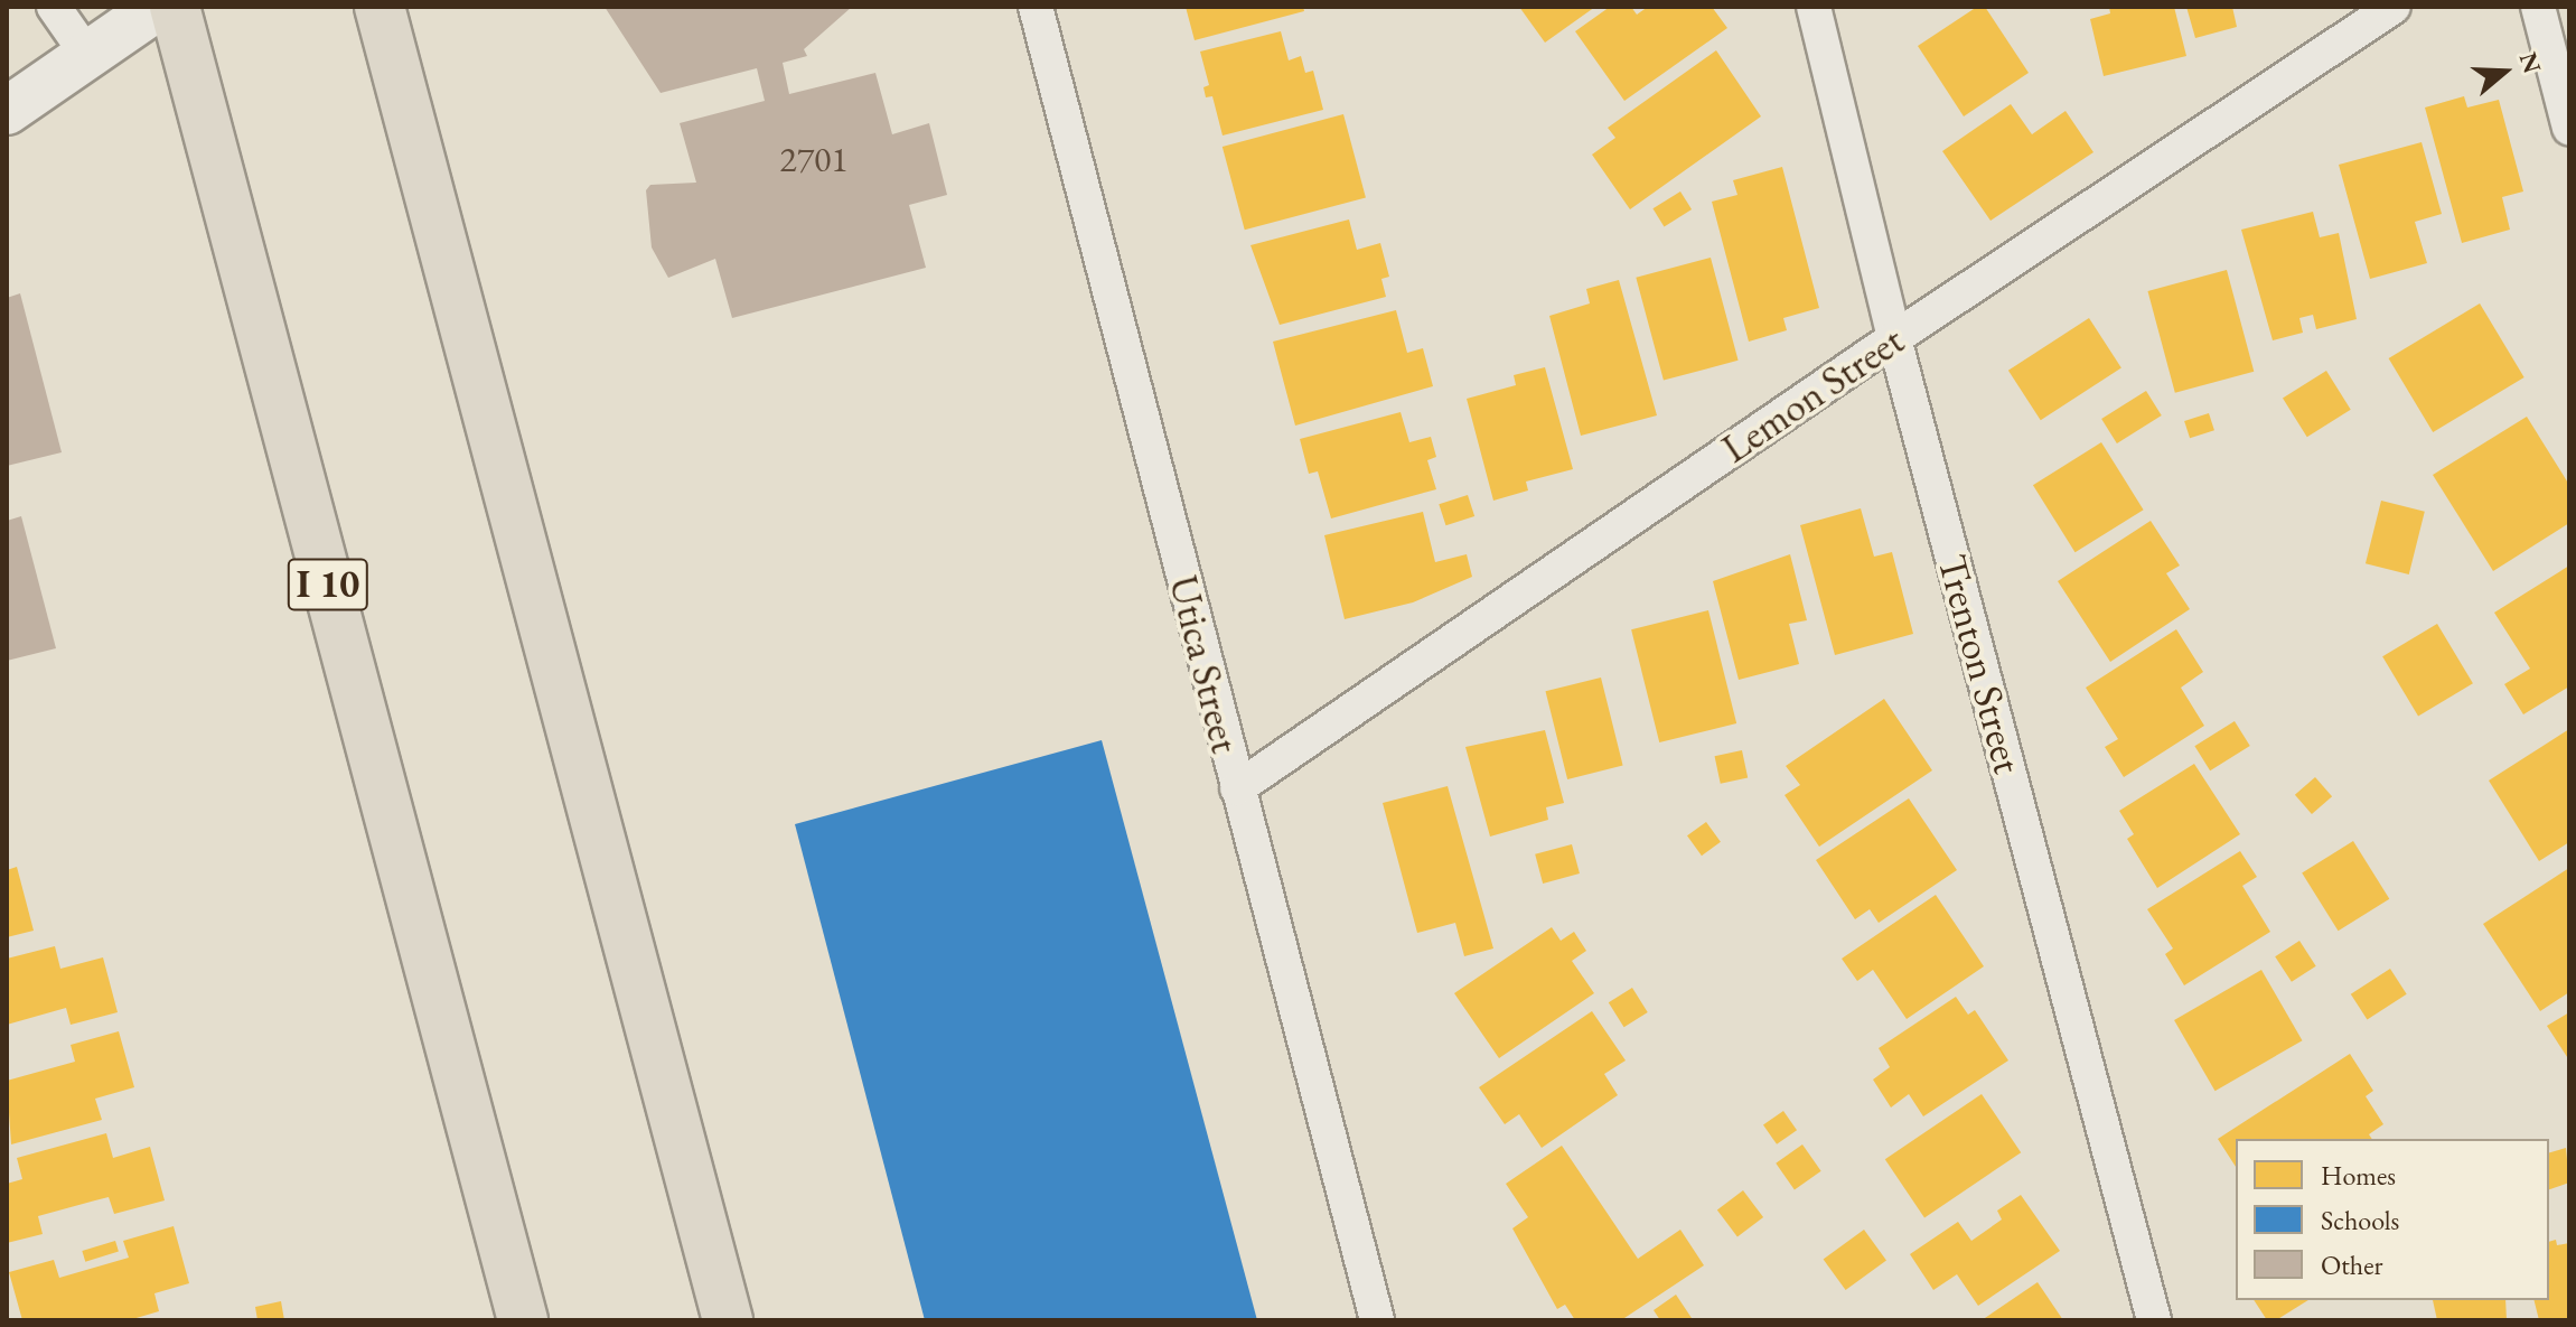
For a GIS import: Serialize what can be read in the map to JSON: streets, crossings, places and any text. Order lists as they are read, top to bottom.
{
  "streets": {
    "highway": ["I 10"],
    "street": ["Lemon Street", "Utica Street", "Trenton Street"]
  },
  "crossings": [
    ["Lemon Street", "Utica Street"],
    ["Lemon Street", "Trenton Street"]
  ],
  "house_numbers": ["2701"],
  "legend": ["Homes", "Schools", "Other"],
  "north": "right"
}
